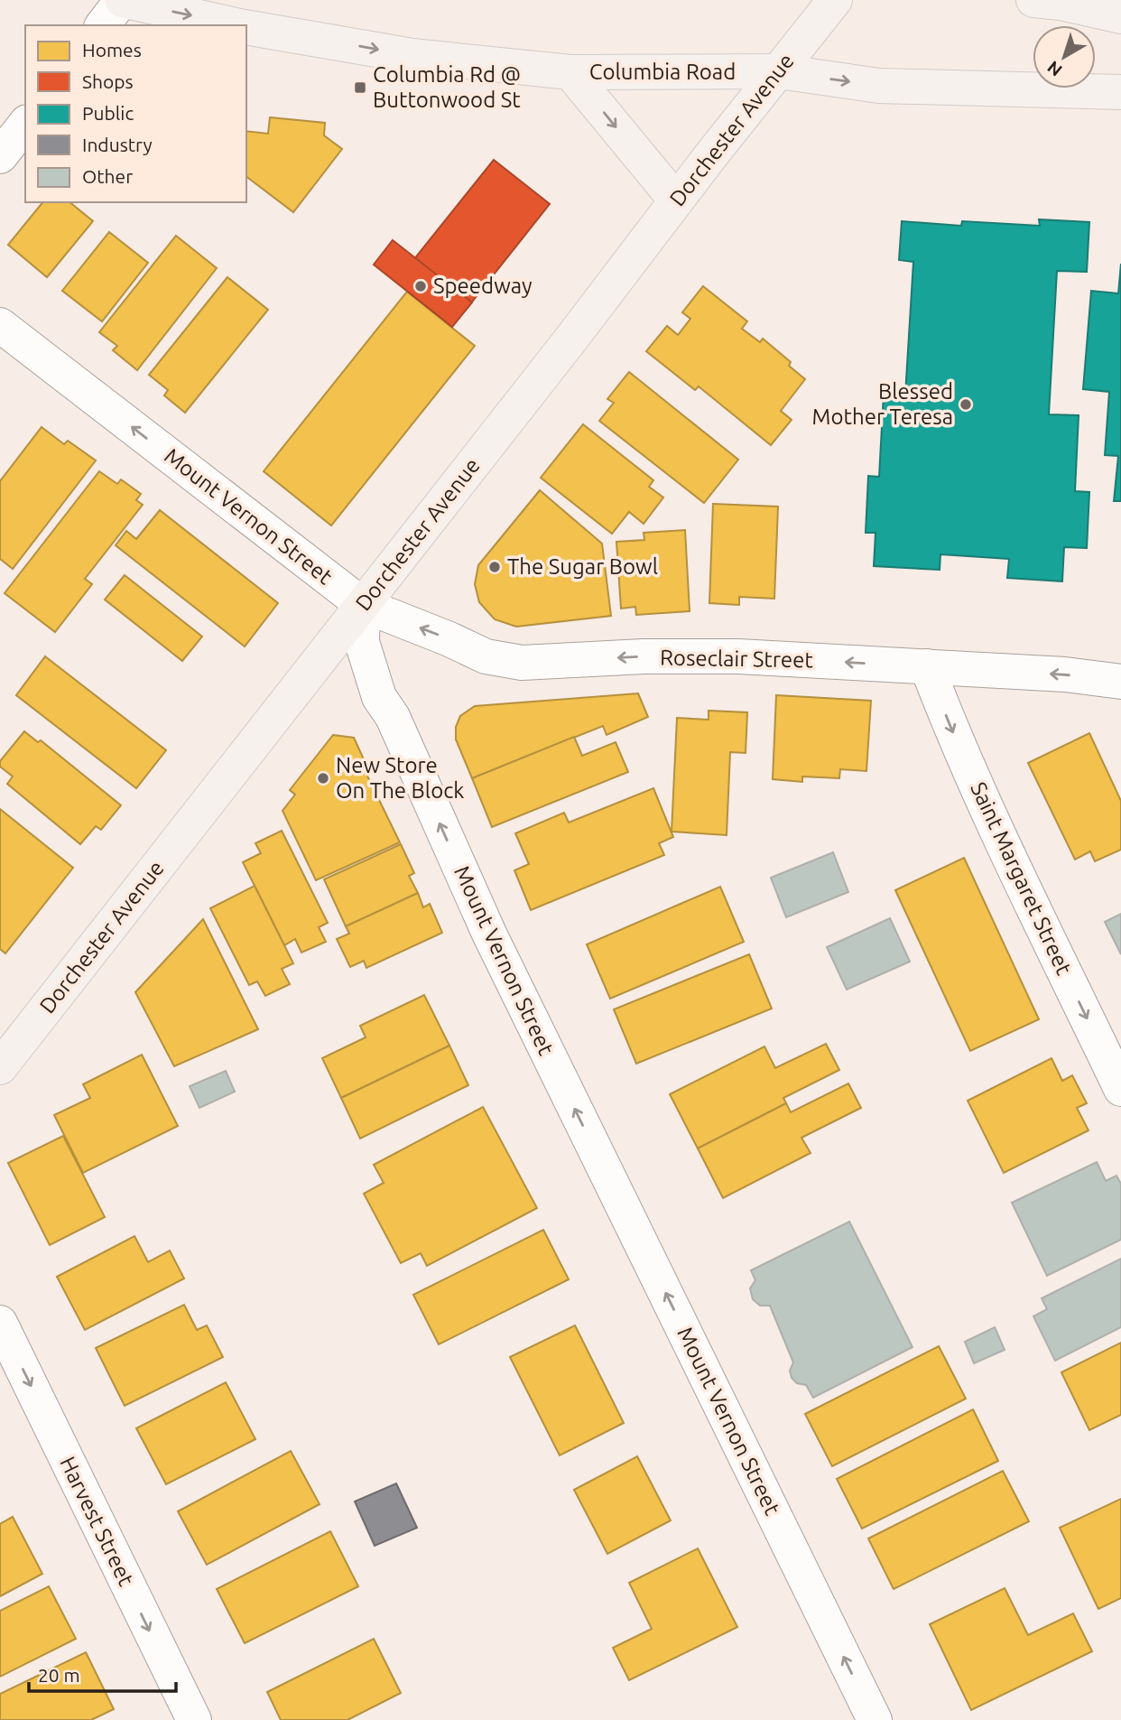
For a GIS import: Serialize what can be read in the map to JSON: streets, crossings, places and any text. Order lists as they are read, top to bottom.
{
  "streets": {
    "main road": ["Columbia Road", "Dorchester Avenue"],
    "street": [
      "Mount Vernon Street",
      "Roseclair Street",
      "Saint Margaret Street",
      "Harvest Street"
    ]
  },
  "crossings": [
    ["Columbia Road", "Dorchester Avenue"],
    ["Dorchester Avenue", "Mount Vernon Street"],
    ["Dorchester Avenue", "Roseclair Street"],
    ["Mount Vernon Street", "Roseclair Street"],
    ["Roseclair Street", "Saint Margaret Street"]
  ],
  "one_way": [
    "Columbia Road",
    "Mount Vernon Street",
    "Roseclair Street",
    "Saint Margaret Street",
    "Harvest Street"
  ],
  "places": {
    "transit": ["Columbia Rd @ Buttonwood St"],
    "other": [
      "Speedway",
      "Blessed Mother Teresa",
      "The Sugar Bowl",
      "New Store On The Block"
    ]
  },
  "legend": [
    "Homes",
    "Shops",
    "Public",
    "Industry",
    "Other"
  ],
  "scale_bar": "20 m",
  "north": "bottom left"
}
